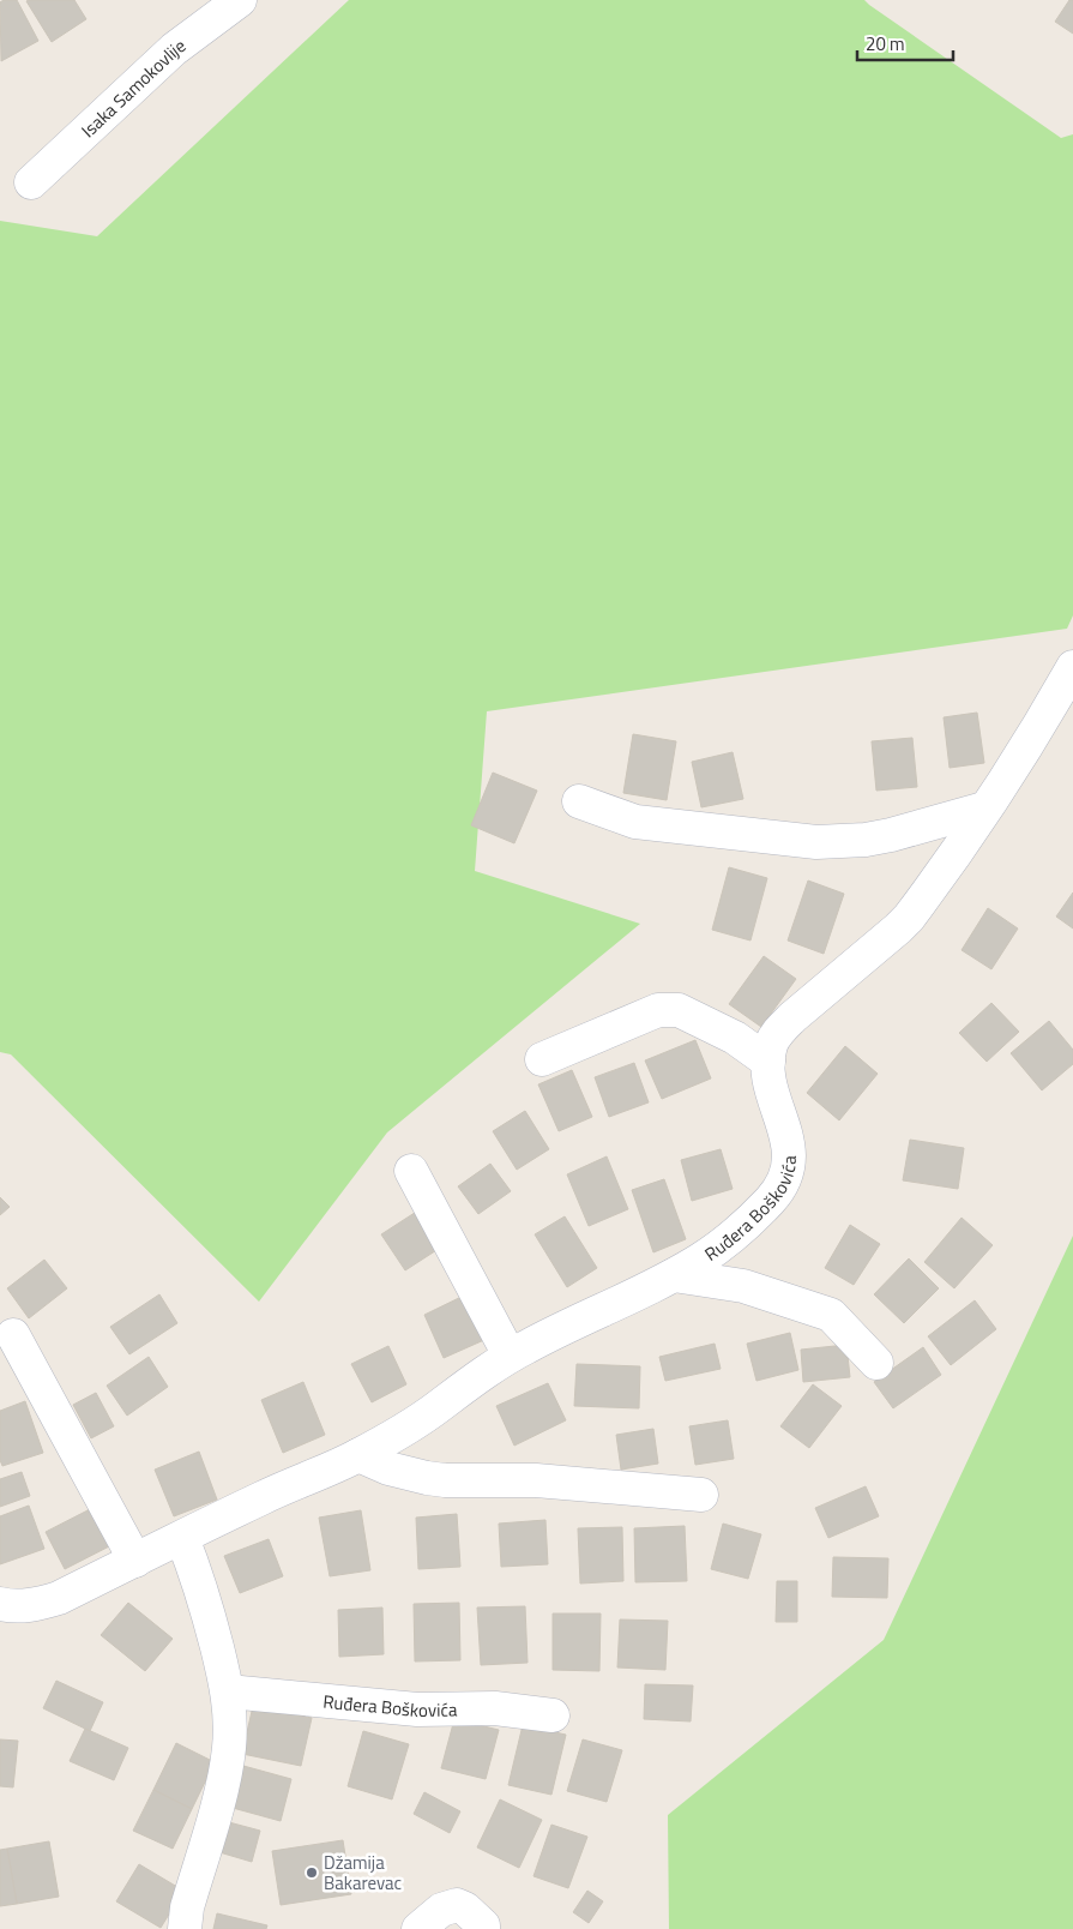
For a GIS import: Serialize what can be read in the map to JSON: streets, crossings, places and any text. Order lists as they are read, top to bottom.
{
  "streets": {
    "street": ["Isaka Samokovlije", "Ruđera Boškovića"]
  },
  "places": ["Džamija Bakarevac"],
  "scale_bar": "20 m"
}
